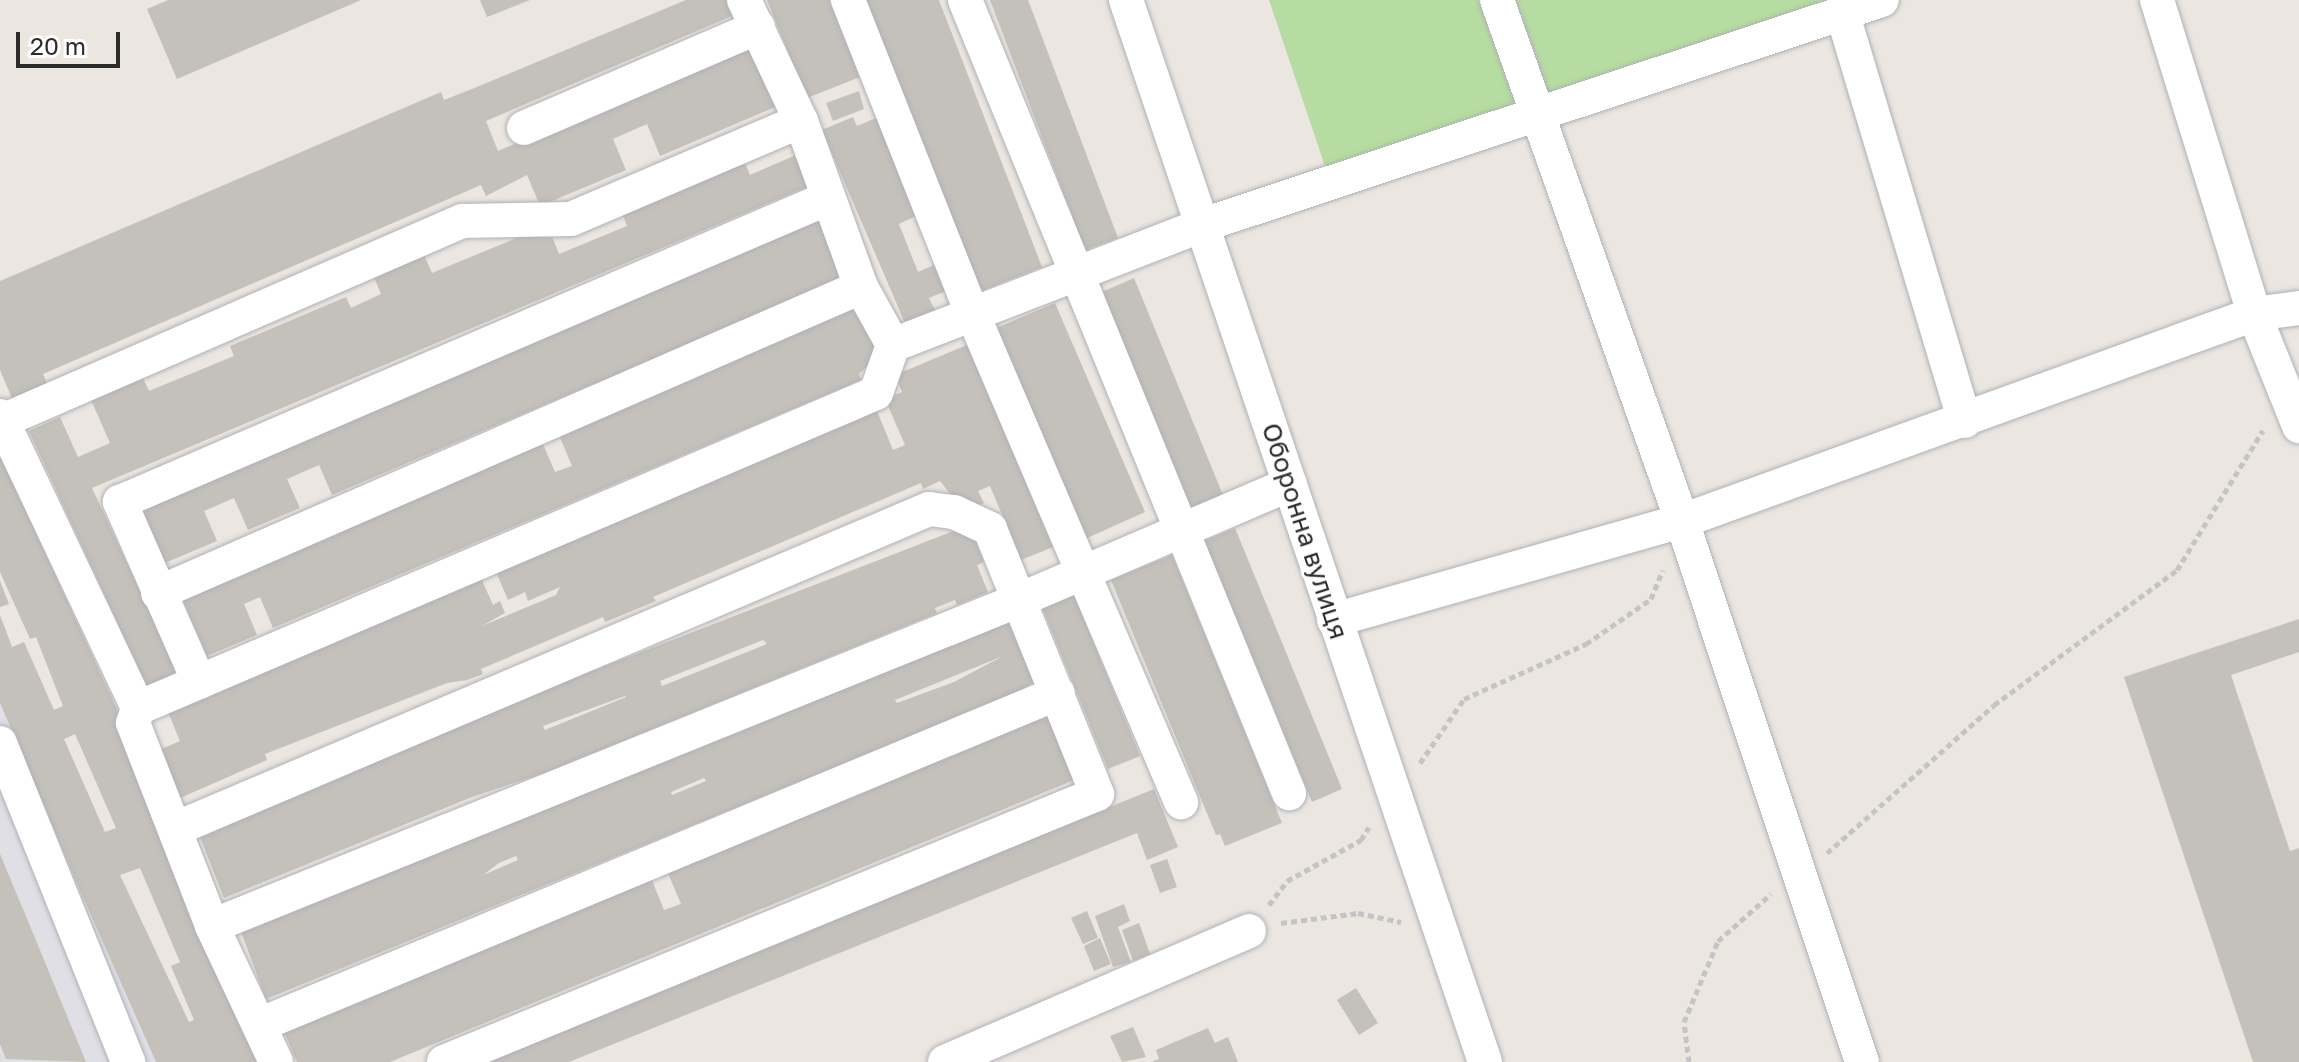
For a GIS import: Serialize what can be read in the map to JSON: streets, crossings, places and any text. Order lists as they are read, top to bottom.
{
  "streets": {
    "street": ["Оборонна вулиця"]
  },
  "scale_bar": "20 m"
}
